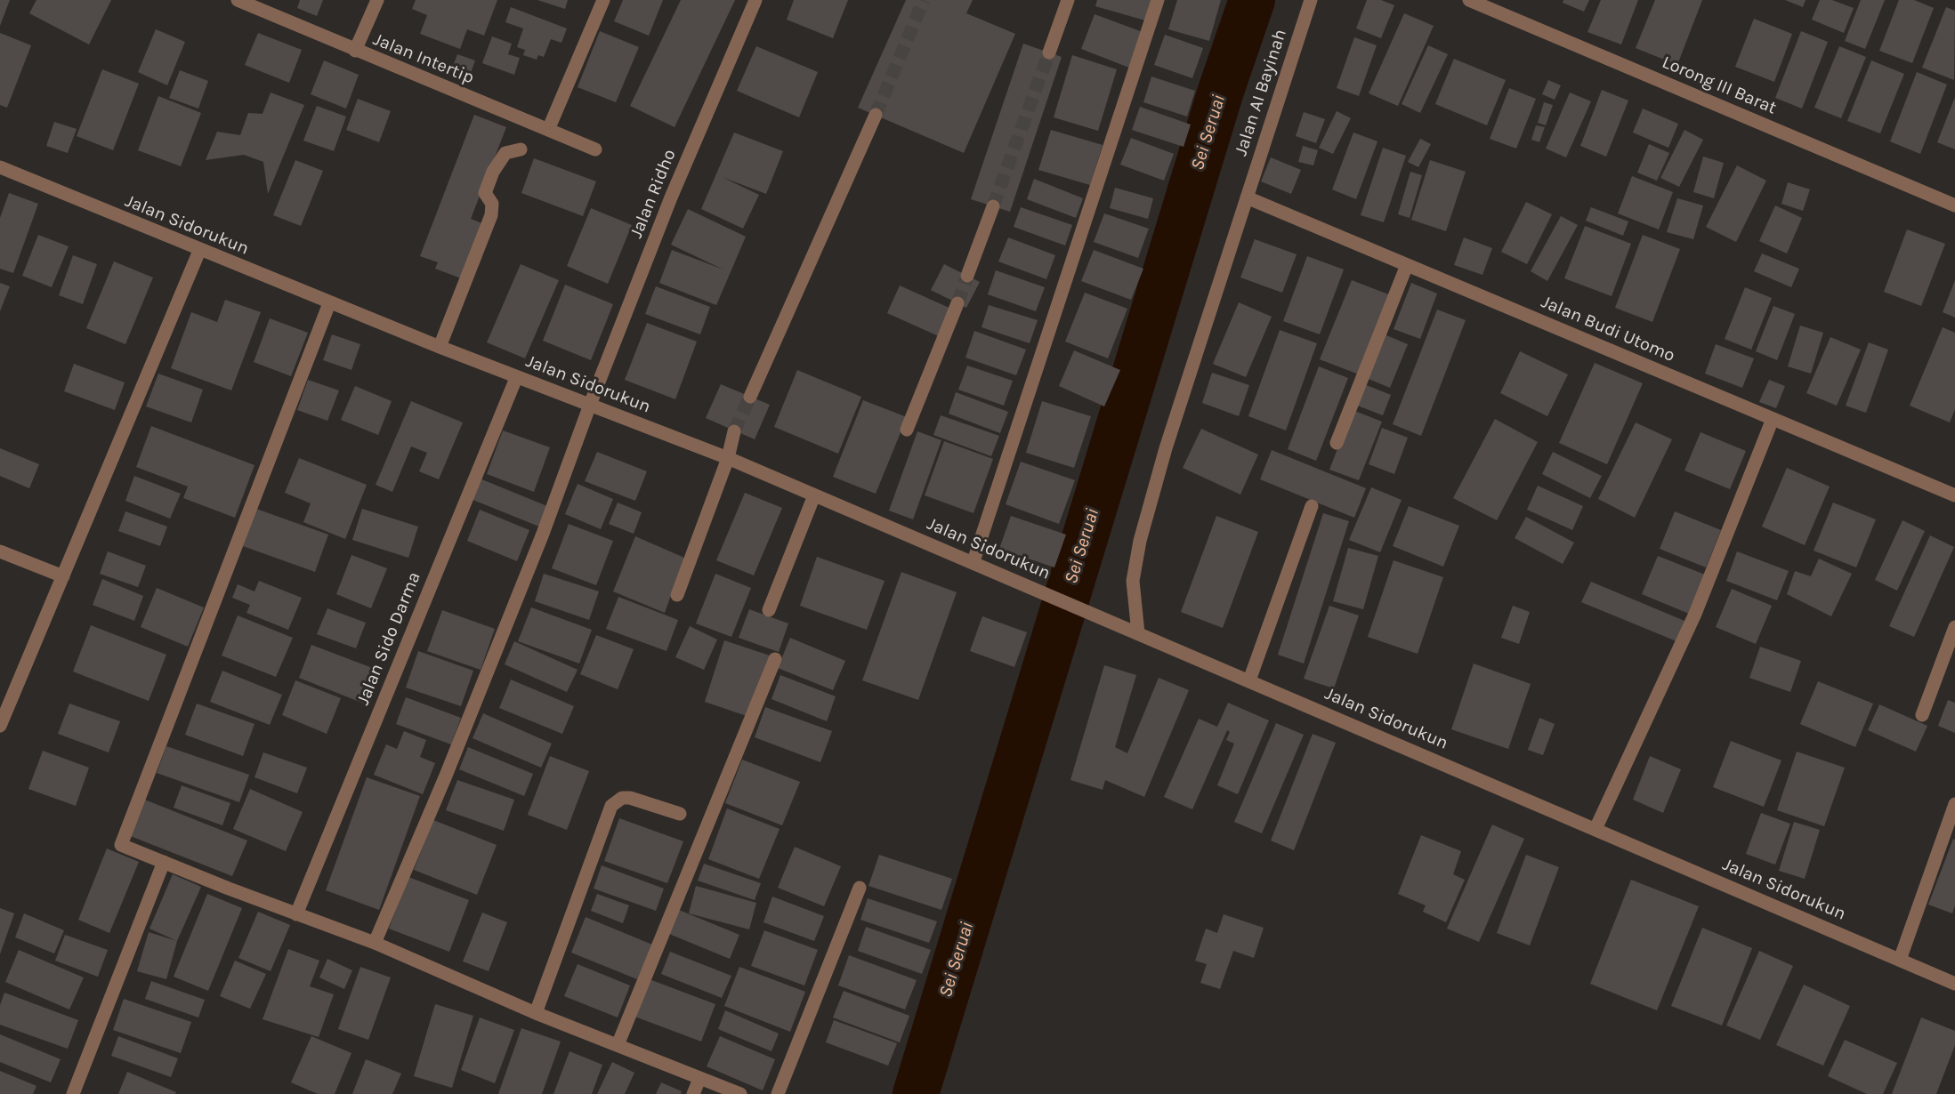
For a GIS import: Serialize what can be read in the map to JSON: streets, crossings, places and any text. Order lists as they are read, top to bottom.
{
  "streets": {
    "street": [
      "Jalan Intertip",
      "Lorong III Barat",
      "Jalan AI Bayinah",
      "Jalan Ridho",
      "Jalan Sidorukun",
      "Jalan Budi Utomo",
      "Jalan Sido Darma"
    ]
  },
  "crossings": [
    ["Jalan AI Bayinah", "Jalan Sidorukun"],
    ["Jalan AI Bayinah", "Jalan Budi Utomo"],
    ["Jalan Ridho", "Jalan Sidorukun"],
    ["Jalan Sidorukun", "Jalan Sido Darma"]
  ],
  "water": ["Sei Seruai"]
}
